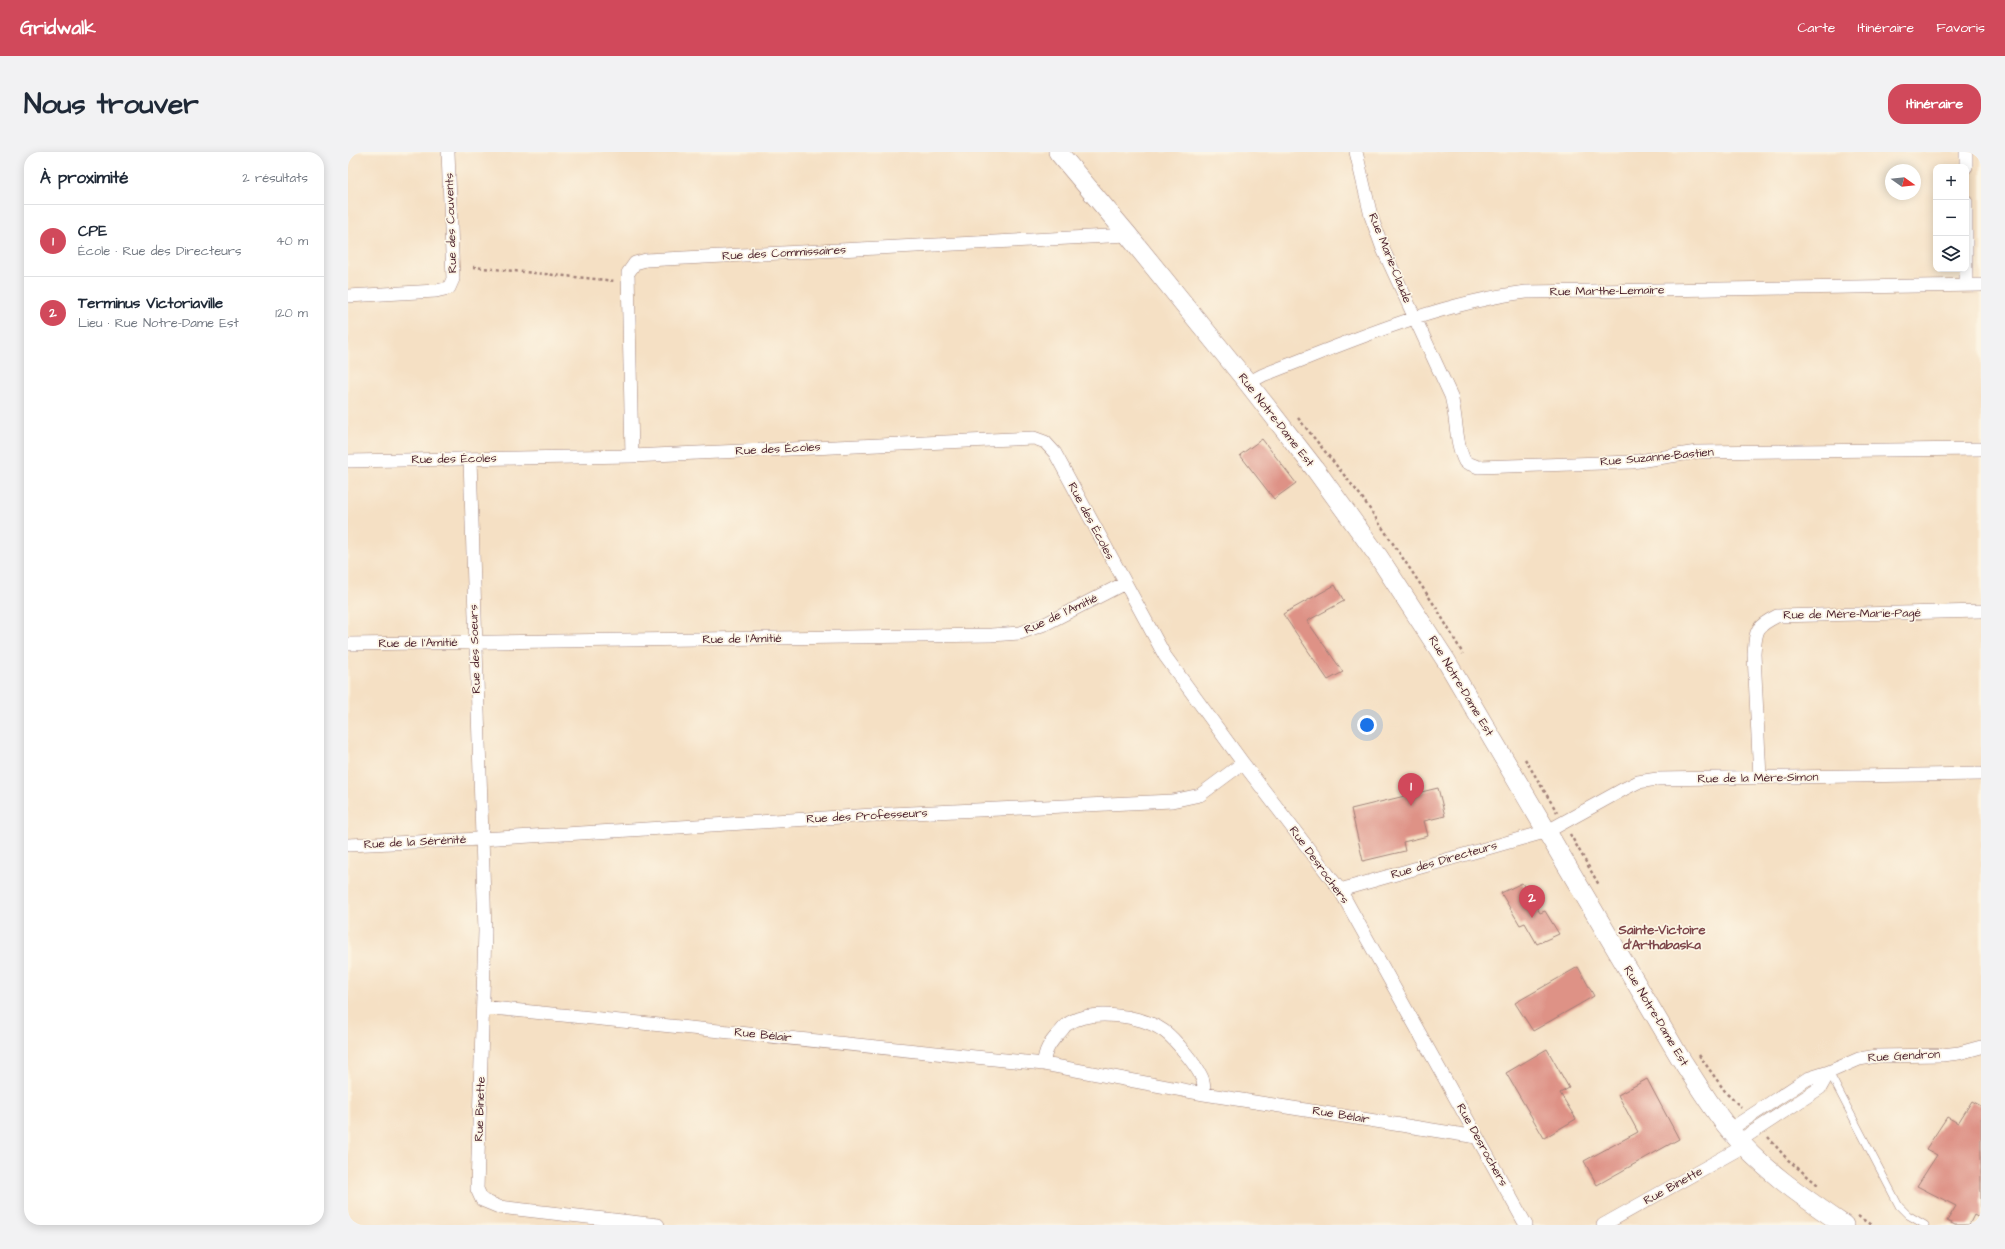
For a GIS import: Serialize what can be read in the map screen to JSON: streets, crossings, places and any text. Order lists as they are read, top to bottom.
{
  "streets": {
    "street": [
      "Rue des Couvents",
      "Rue des Commissaires",
      "Rue Marie-Claude",
      "Rue Marthe-Lemaire",
      "Rue Notre-Dame Est",
      "Rue des Écoles",
      "Rue Suzanne-Bastien",
      "Rue de l'Amitié",
      "Rue de Mère-Marie-Pagé",
      "Rue des Soeurs",
      "Rue de la Mère-Simon",
      "Rue des Professeurs",
      "Rue de la Sérénité",
      "Rue des Directeurs",
      "Rue Desrochers",
      "Rue Bélair",
      "Rue Gendron",
      "Rue Binette"
    ]
  },
  "crossings": [
    ["Rue des Commissaires", "Rue Notre-Dame Est"],
    ["Rue des Commissaires", "Rue des Écoles"],
    ["Rue Marie-Claude", "Rue Marthe-Lemaire"],
    ["Rue Marie-Claude", "Rue Suzanne-Bastien"],
    ["Rue Marthe-Lemaire", "Rue Notre-Dame Est"],
    ["Rue Marthe-Lemaire", "Rue Suzanne-Bastien"],
    ["Rue Notre-Dame Est", "Rue de la Mère-Simon"],
    ["Rue Notre-Dame Est", "Rue des Directeurs"],
    ["Rue Notre-Dame Est", "Rue Gendron"],
    ["Rue Notre-Dame Est", "Rue Binette"],
    ["Rue des Écoles", "Rue de l'Amitié"],
    ["Rue des Écoles", "Rue des Soeurs"],
    ["Rue des Écoles", "Rue Desrochers"],
    ["Rue de l'Amitié", "Rue des Soeurs"],
    ["Rue de l'Amitié", "Rue Desrochers"],
    ["Rue de Mère-Marie-Pagé", "Rue de la Mère-Simon"],
    ["Rue des Soeurs", "Rue des Professeurs"],
    ["Rue des Soeurs", "Rue de la Sérénité"],
    ["Rue des Soeurs", "Rue Binette"],
    ["Rue de la Mère-Simon", "Rue des Directeurs"],
    ["Rue des Professeurs", "Rue de la Sérénité"],
    ["Rue des Professeurs", "Rue Desrochers"],
    ["Rue des Professeurs", "Rue Binette"],
    ["Rue de la Sérénité", "Rue Binette"],
    ["Rue des Directeurs", "Rue Desrochers"],
    ["Rue Desrochers", "Rue Bélair"],
    ["Rue Bélair", "Rue Binette"],
    ["Rue Gendron", "Rue Binette"]
  ],
  "districts": ["Sainte-Victoire d'Arthabaska"],
  "north": "right",
  "page": {
    "header": "Gridwalk",
    "nav": ["Carte", "Itinéraire", "Favoris"],
    "buttons": "Itinéraire",
    "title": "Nous trouver",
    "heading": ["À proximité", "2 résultats"],
    "map_buttons": ["+", "−"],
    "list": [
      {
        "mark": "1",
        "name": "CPE",
        "note": "École · Rue des Directeurs",
        "value": "40 m"
      },
      {
        "mark": "2",
        "name": "Terminus Victoriaville",
        "note": "Lieu · Rue Notre-Dame Est",
        "value": "120 m"
      }
    ],
    "pins": ["1", "2"]
  }
}
